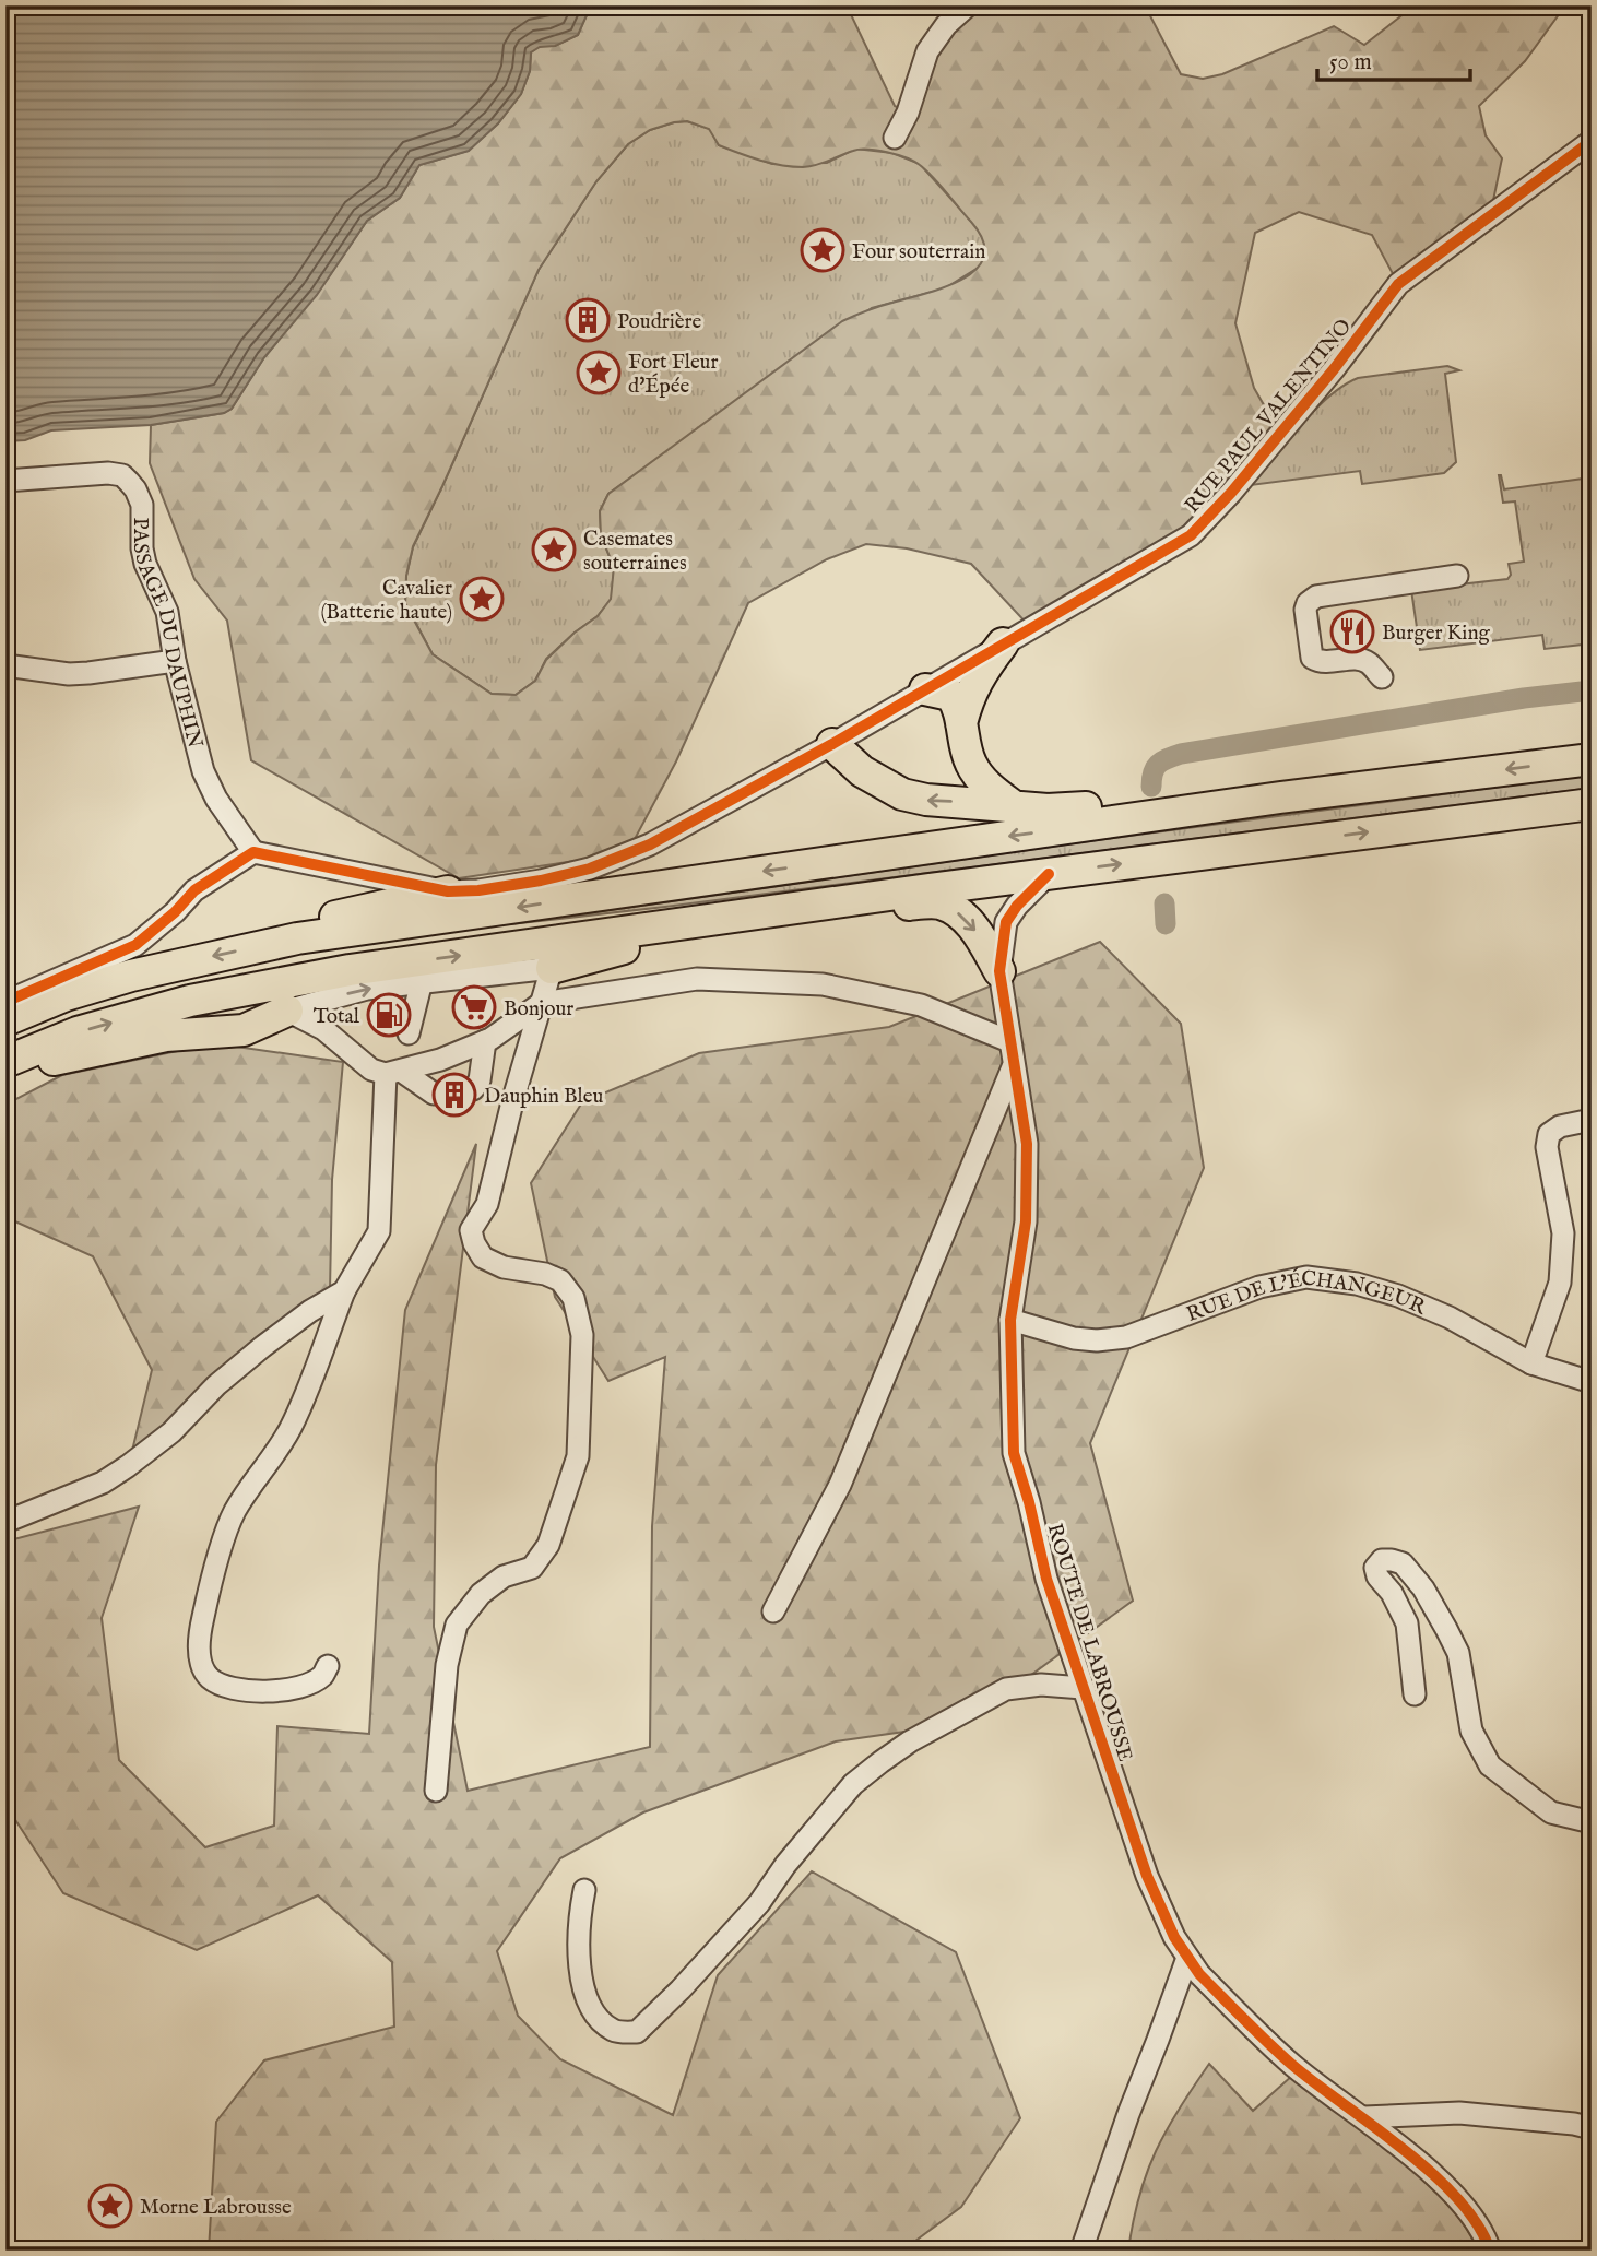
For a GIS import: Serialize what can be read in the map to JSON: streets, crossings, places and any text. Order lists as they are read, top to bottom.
{
  "streets": {
    "street": [
      "RUE PAUL VALENTINO",
      "PASSAGE DU DAUPHIN",
      "RUE DE L'ÉCHANGEUR",
      "ROUTE DE LABROUSSE"
    ]
  },
  "crossings": [
    ["RUE PAUL VALENTINO", "PASSAGE DU DAUPHIN"],
    ["RUE DE L'ÉCHANGEUR", "ROUTE DE LABROUSSE"]
  ],
  "places": {
    "place": [
      "Four souterrain",
      "Fort Fleur d'Épée",
      "Casemates souterraines",
      "Cavalier (Batterie haute)",
      "Morne Labrousse"
    ],
    "building": ["Poudrière", "Dauphin Bleu"],
    "restaurant": ["Burger King"],
    "supermarket": ["Bonjour"],
    "fuel station": ["Total"]
  },
  "scale_bar": "50 m"
}
